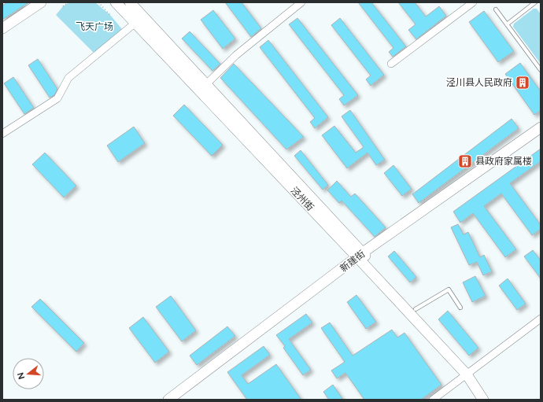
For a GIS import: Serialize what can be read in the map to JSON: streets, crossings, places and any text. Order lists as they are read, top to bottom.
{
  "streets": {
    "main road": ["泾州街", "新建街"]
  },
  "crossings": [
    ["泾州街", "新建街"]
  ],
  "parks": ["飞天广场"],
  "places": {
    "building": ["泾川县人民政府", "县政府家属楼"]
  },
  "north": "left"
}
